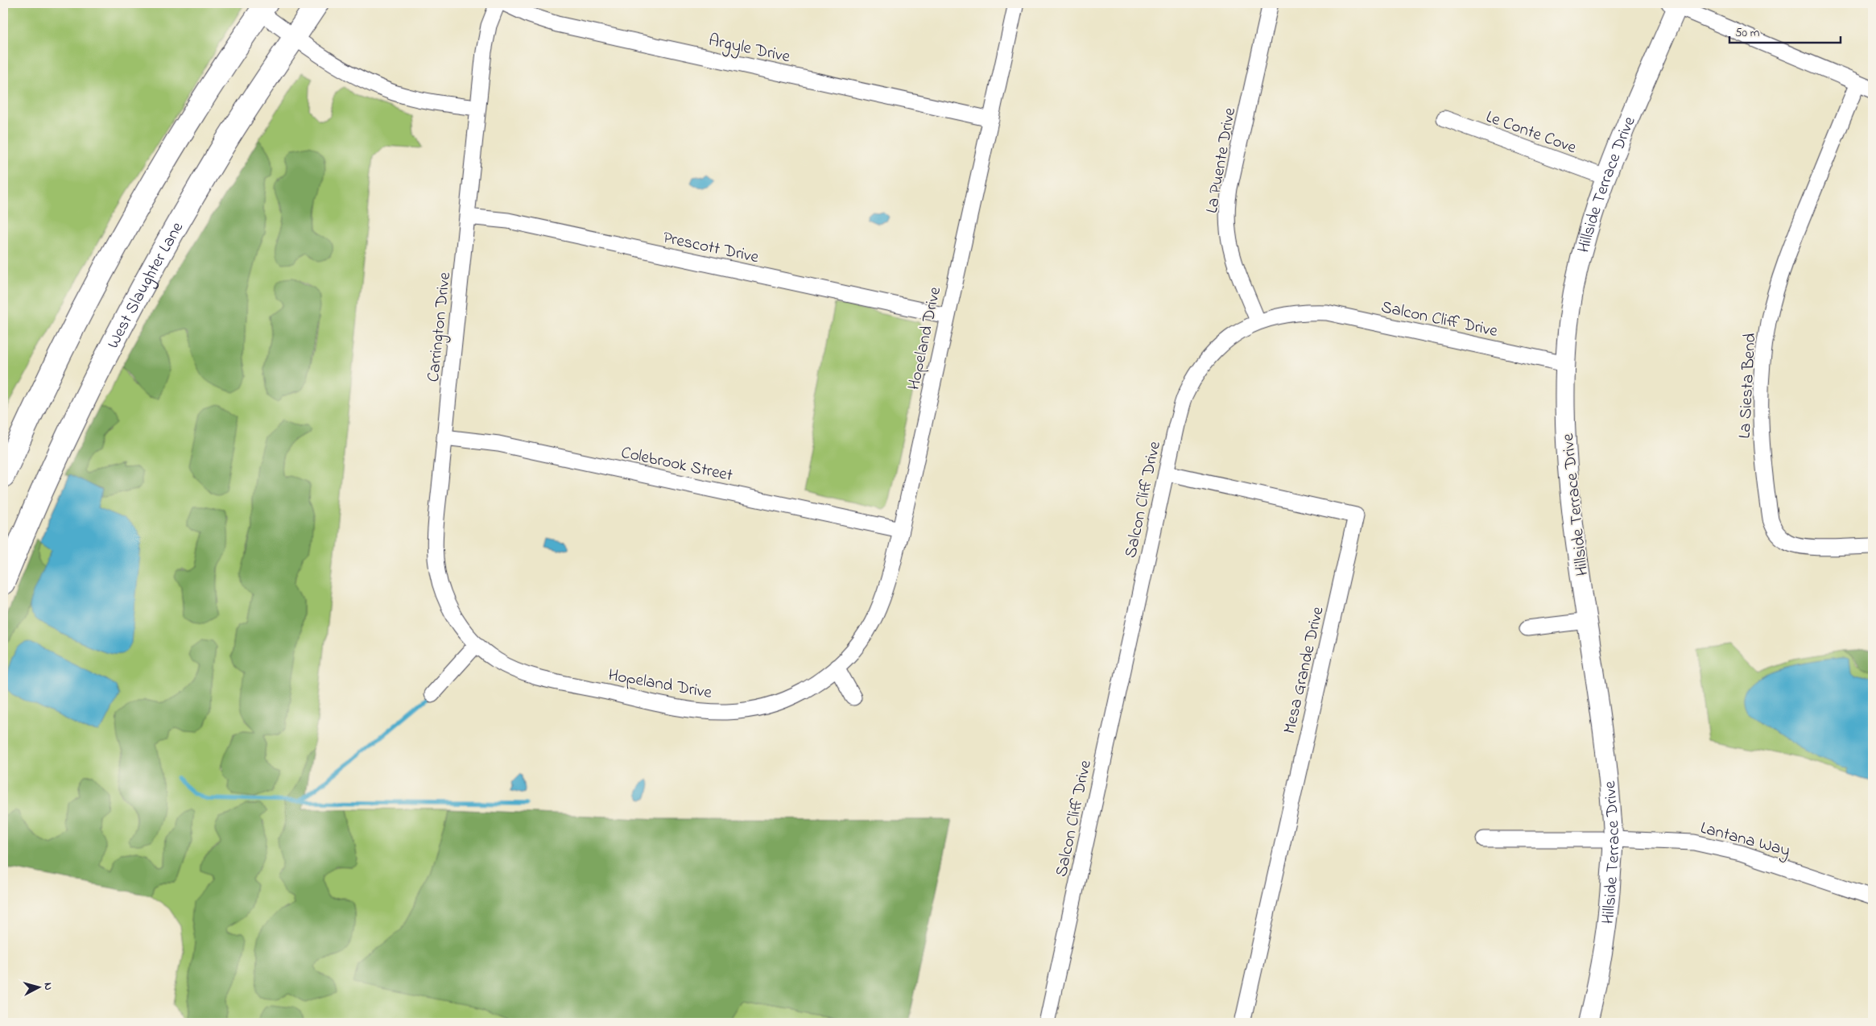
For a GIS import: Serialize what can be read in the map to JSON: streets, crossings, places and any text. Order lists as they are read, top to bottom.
{
  "streets": {
    "main road": ["West Slaughter Lane"],
    "street": [
      "Argyle Drive",
      "Le Conte Cove",
      "La Puente Drive",
      "Hillside Terrace Drive",
      "Prescott Drive",
      "Salcon Cliff Drive",
      "Carrington Drive",
      "Hopeland Drive",
      "La Siesta Bend",
      "Colebrook Street",
      "Mesa Grande Drive",
      "Lantana Way"
    ]
  },
  "crossings": [
    ["Argyle Drive", "Hopeland Drive"],
    ["Le Conte Cove", "Hillside Terrace Drive"],
    ["La Puente Drive", "Salcon Cliff Drive"],
    ["Hillside Terrace Drive", "Salcon Cliff Drive"],
    ["Hillside Terrace Drive", "Lantana Way"],
    ["Prescott Drive", "Carrington Drive"],
    ["Prescott Drive", "Hopeland Drive"],
    ["Salcon Cliff Drive", "Mesa Grande Drive"],
    ["Carrington Drive", "Hopeland Drive"],
    ["Carrington Drive", "Colebrook Street"],
    ["Hopeland Drive", "Colebrook Street"]
  ],
  "scale_bar": "50 m",
  "north": "right"
}
